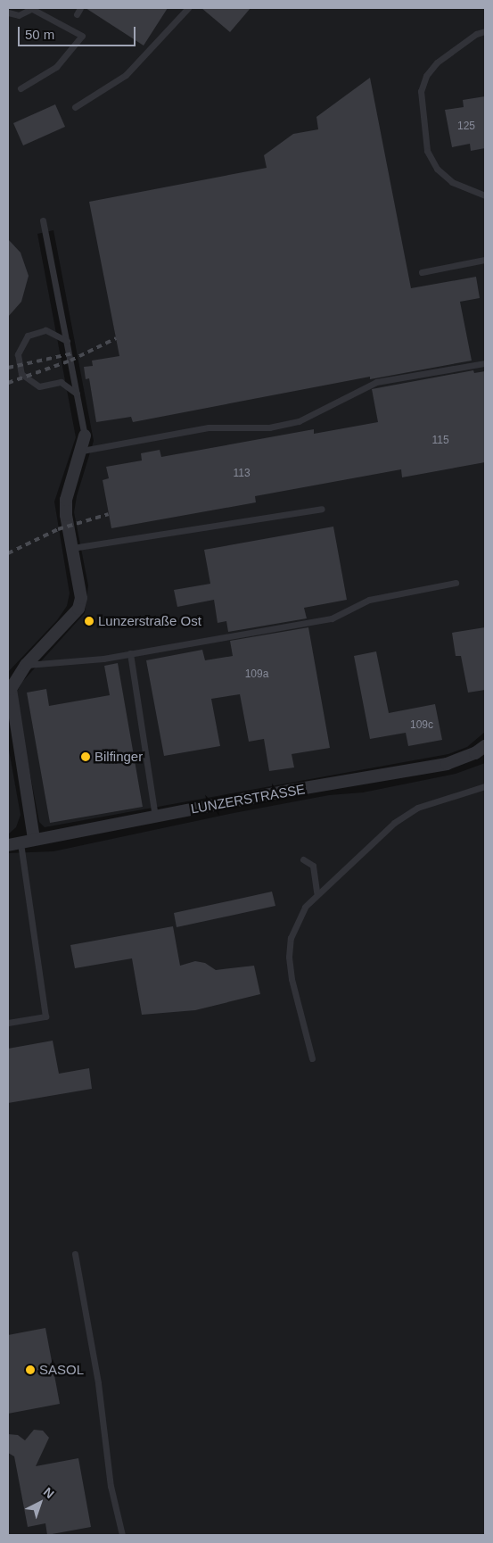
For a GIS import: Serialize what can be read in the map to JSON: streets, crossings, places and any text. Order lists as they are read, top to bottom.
{
  "streets": {
    "street": ["LUNZERSTRASSE"]
  },
  "places": ["Lunzerstraße Ost", "Bilfinger", "SASOL"],
  "house_numbers": [
    "125",
    "115",
    "113",
    "109a",
    "109c"
  ],
  "scale_bar": "50 m",
  "north": "top right"
}
